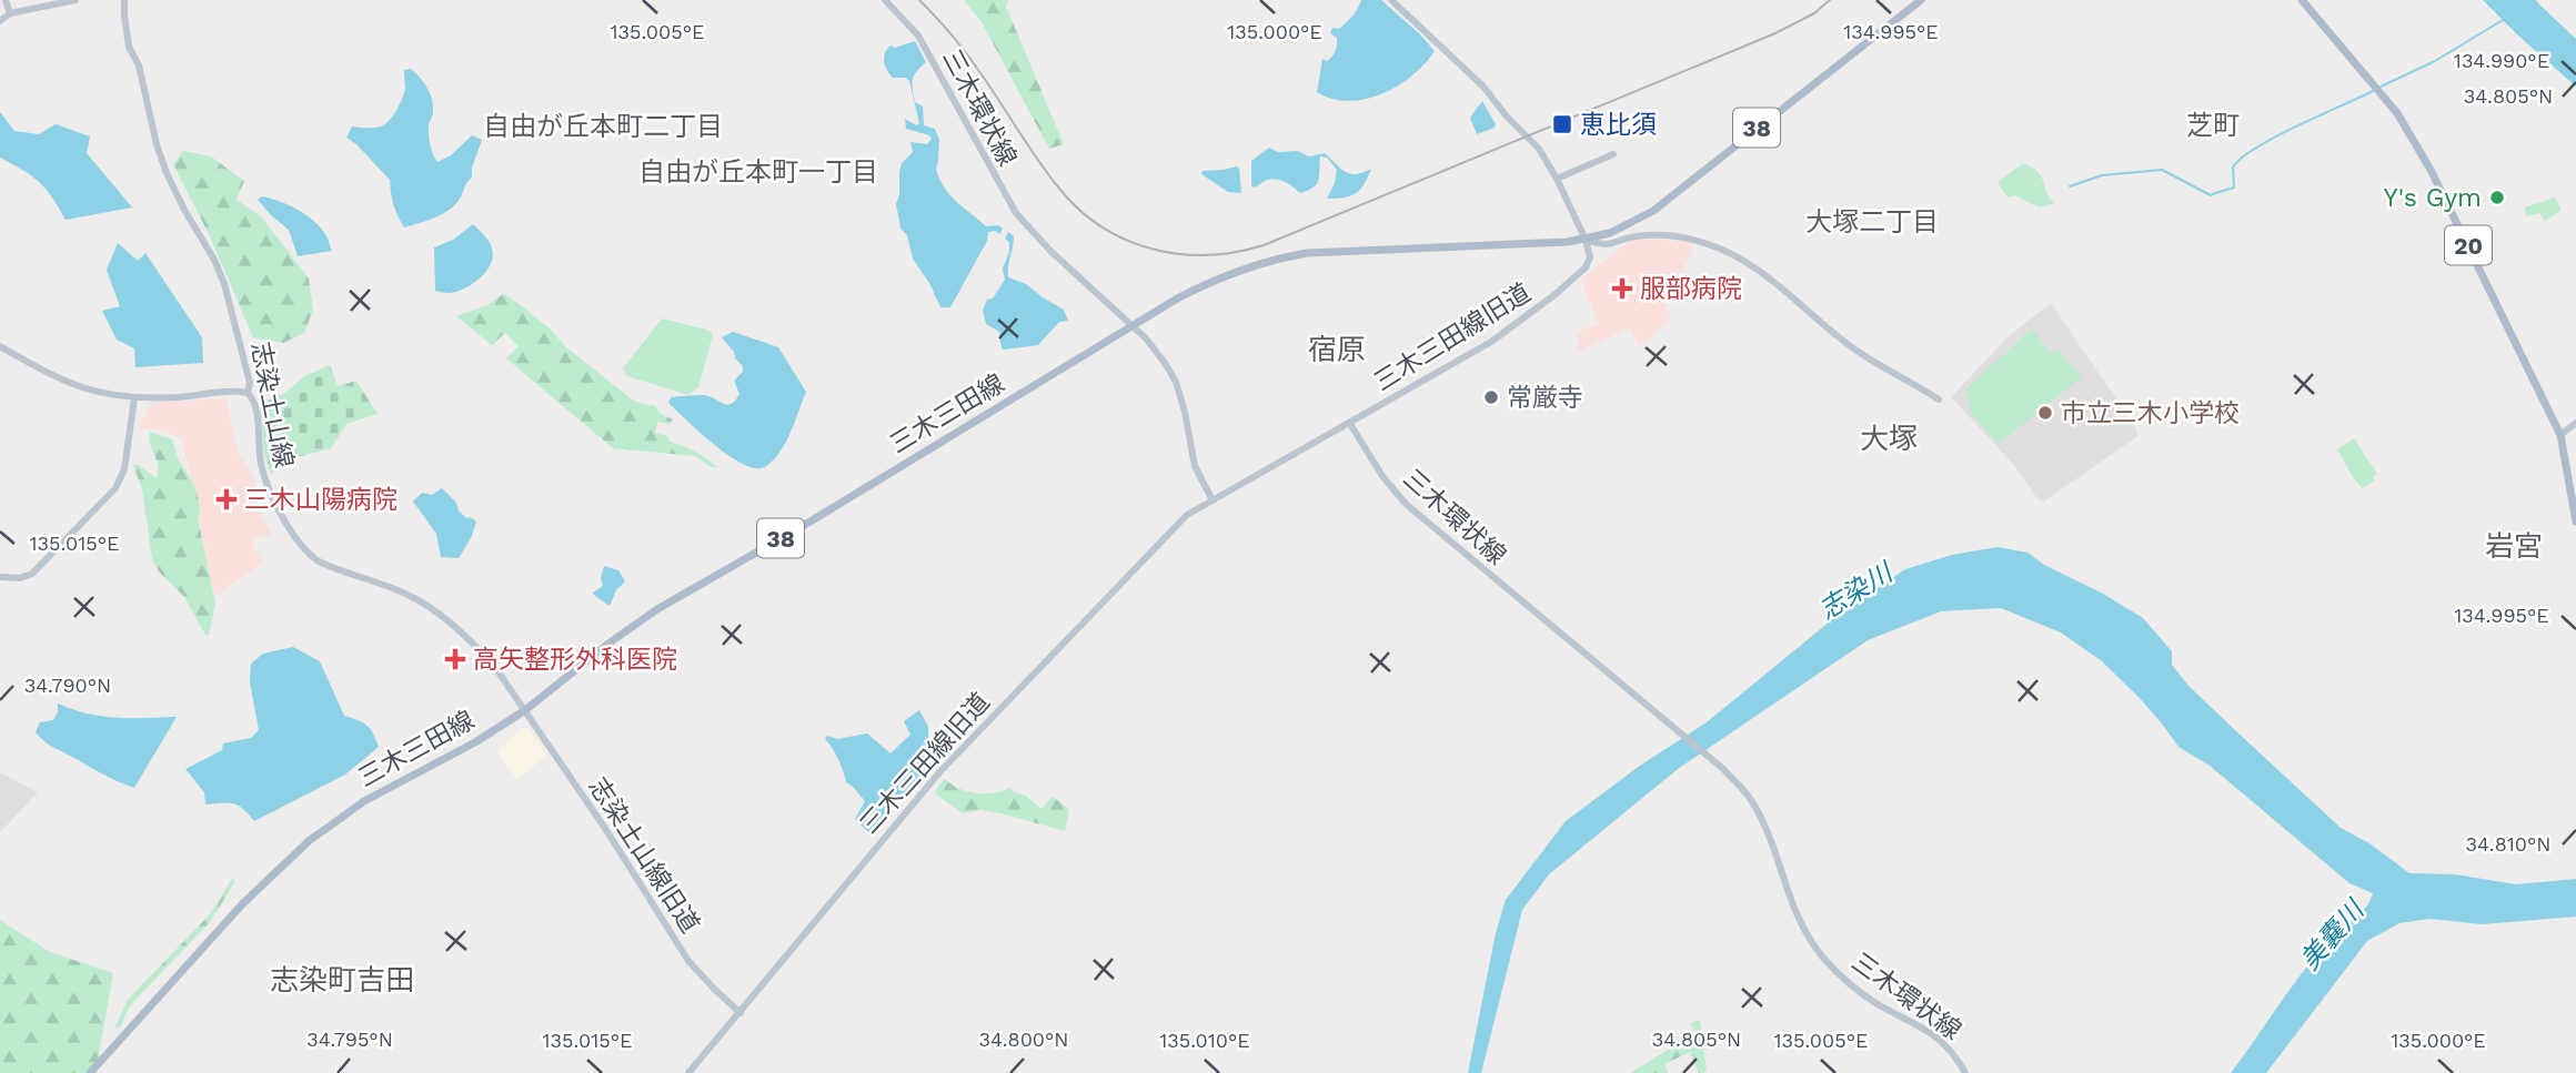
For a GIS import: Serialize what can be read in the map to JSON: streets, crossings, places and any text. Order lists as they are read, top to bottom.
{
  "streets": {
    "main road": ["38", "20", "三木三田線"],
    "street": [
      "三木環状線",
      "三木三田線旧道",
      "志染土山線",
      "志染土山線旧道"
    ]
  },
  "crossings": [
    ["三木環状線", "三木三田線旧道"],
    ["三木環状線", "三木三田線"],
    ["三木三田線旧道", "三木三田線"],
    ["三木三田線旧道", "志染土山線旧道"],
    ["志染土山線", "三木三田線"],
    ["志染土山線", "志染土山線旧道"],
    ["三木三田線", "志染土山線旧道"]
  ],
  "districts": [
    "芝町",
    "自由が丘本町二丁目",
    "自由が丘本町一丁目",
    "大塚二丁目",
    "宿原",
    "大塚",
    "岩宮",
    "志染町吉田"
  ],
  "water": ["志染川", "美嚢川"],
  "places": {
    "transit": ["恵比須"],
    "other": ["Y's Gym", "常厳寺", "市立三木小学校"],
    "health": ["服部病院", "三木山陽病院", "高矢整形外科医院"]
  },
  "coordinates": [
    "135.005°E",
    "135.000°E",
    "134.995°E",
    "134.990°E",
    "34.805°N",
    "135.015°E",
    "34.790°N",
    "34.810°N",
    "34.795°N",
    "34.800°N",
    "135.010°E"
  ]
}
